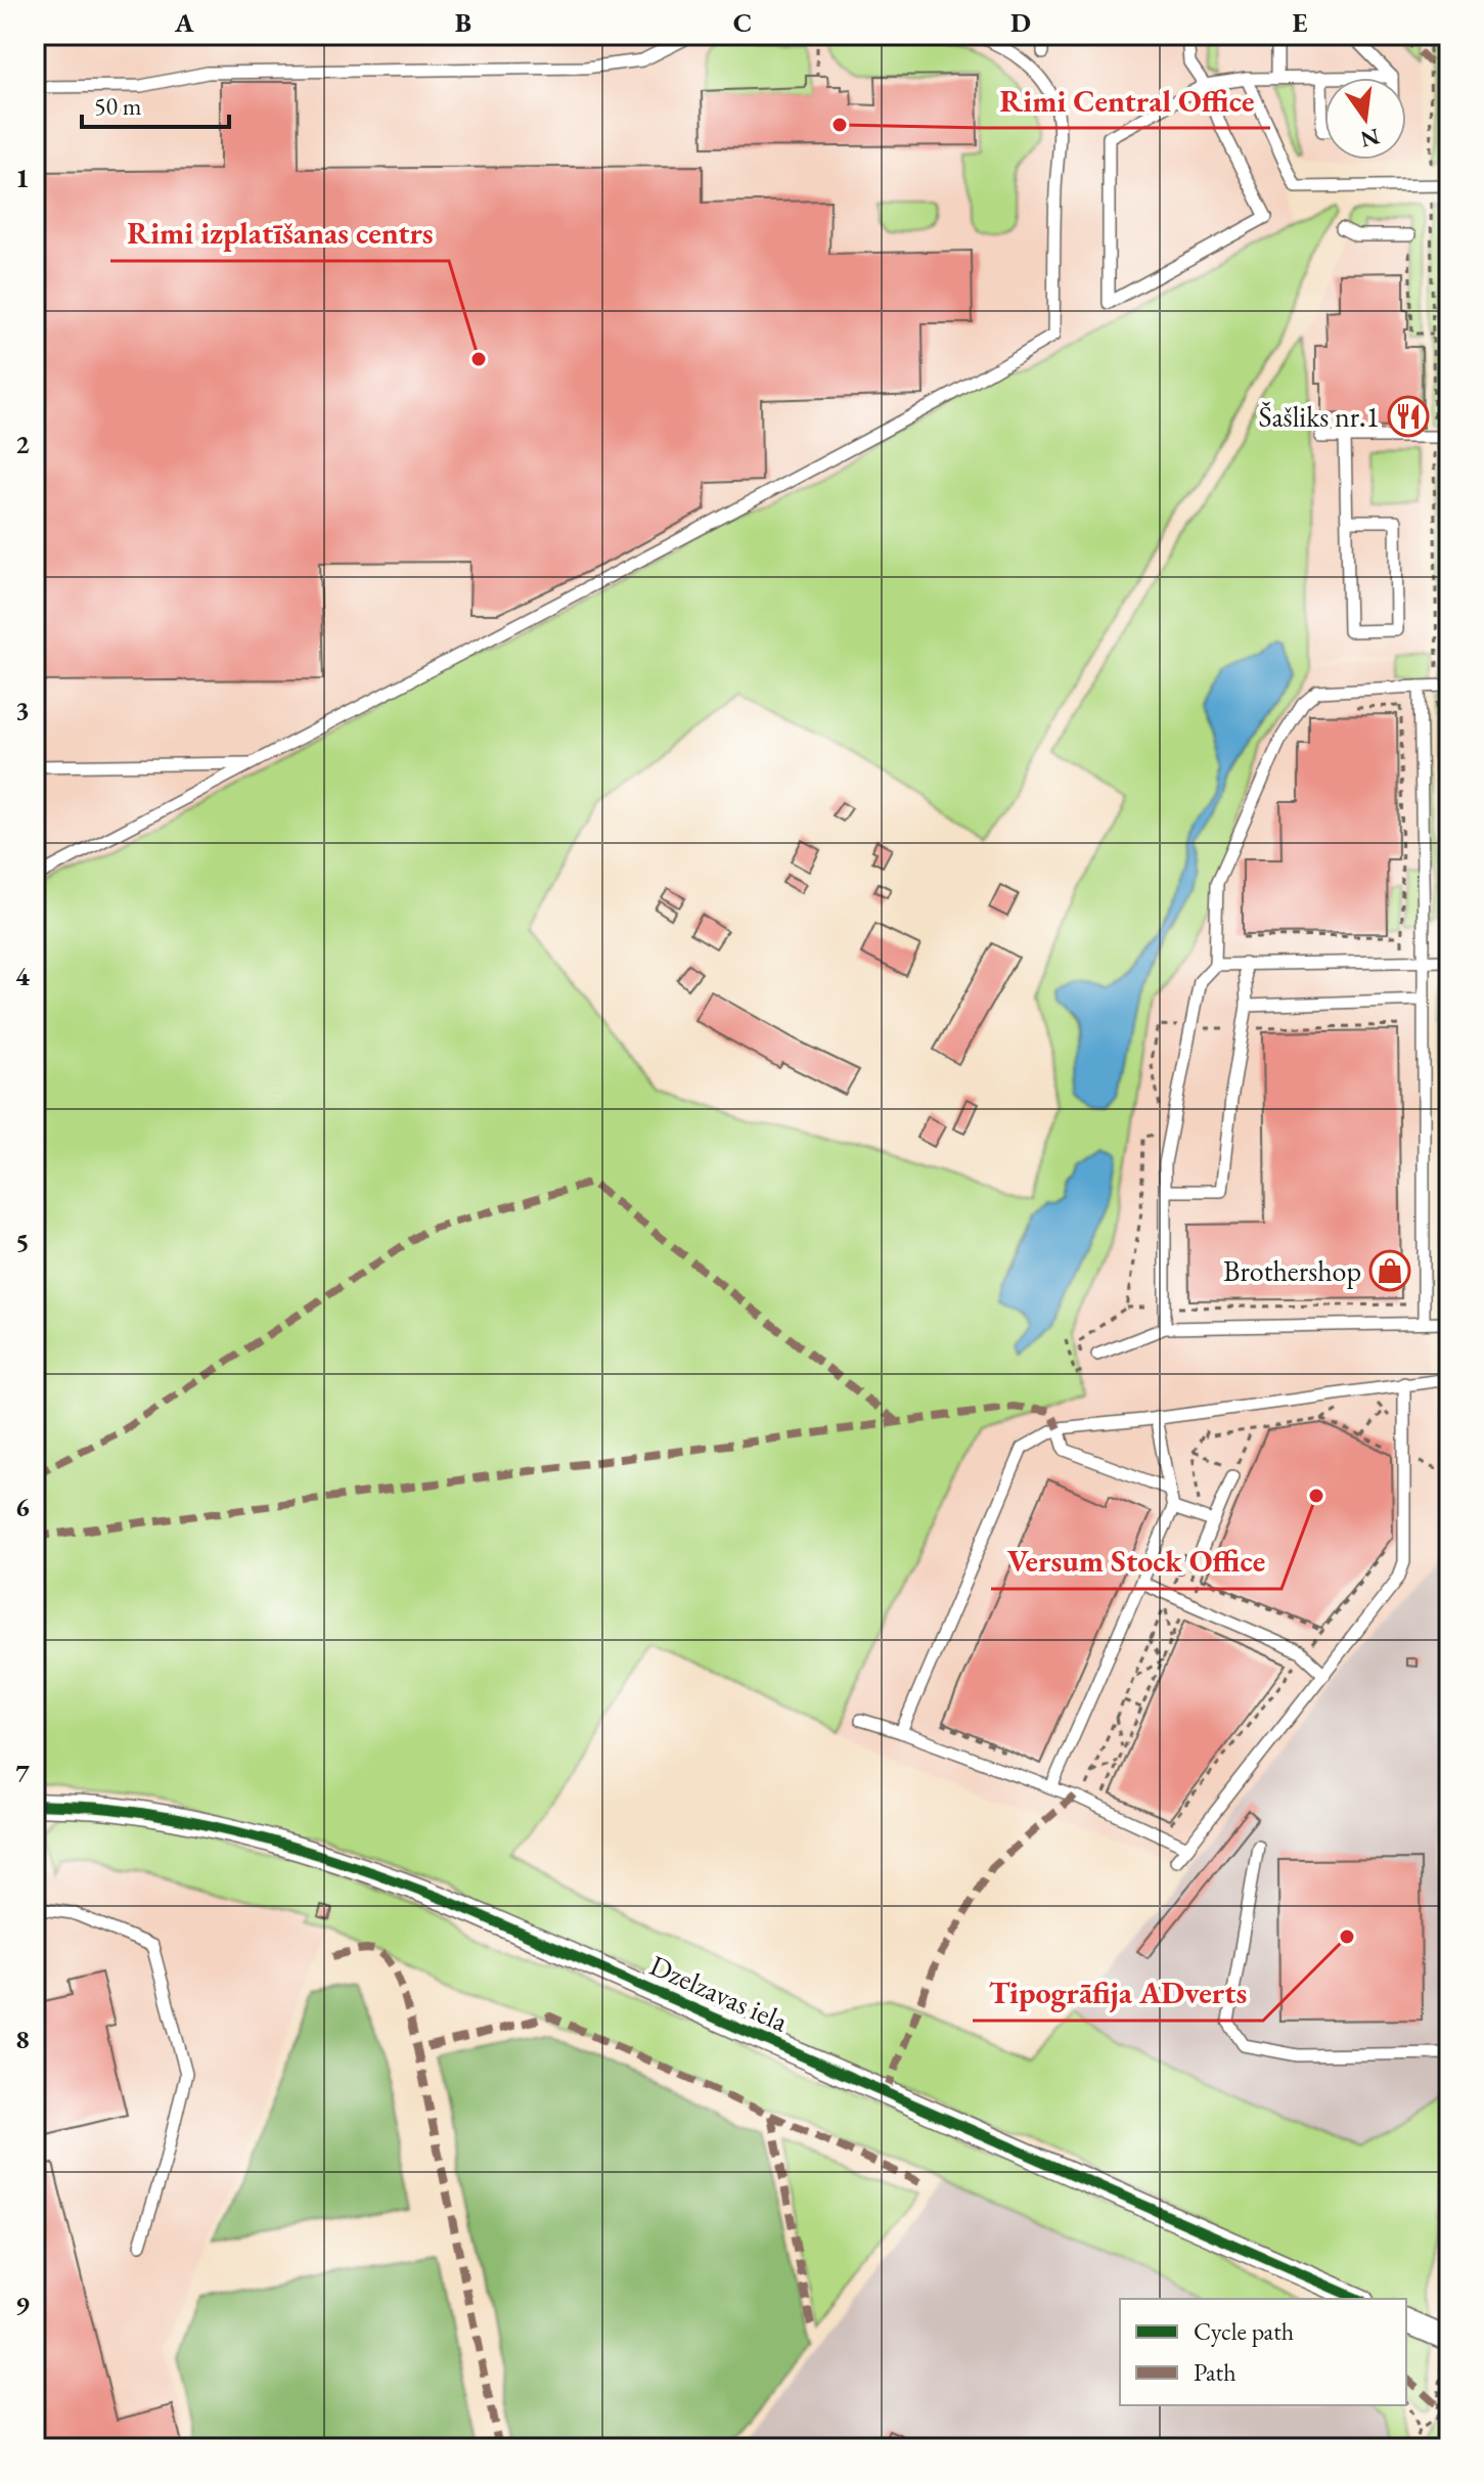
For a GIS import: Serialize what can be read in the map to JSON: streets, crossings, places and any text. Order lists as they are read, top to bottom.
{
  "streets": {
    "street": ["Dzelzavas iela"]
  },
  "places": {
    "other": [
      "Rimi Central Office",
      "Rimi izplatīšanas centrs",
      "Versum Stock Office",
      "Tipogrāfija ADverts"
    ],
    "restaurant": ["Šašliks nr.1"],
    "shop": ["Brothershop"]
  },
  "legend": ["Cycle path", "Path"],
  "scale_bar": "50 m",
  "north": "bottom",
  "grid": {
    "columns": [
      "A",
      "B",
      "C",
      "D",
      "E"
    ],
    "rows": [
      "1",
      "2",
      "3",
      "4",
      "5",
      "6",
      "7",
      "8",
      "9"
    ]
  }
}
